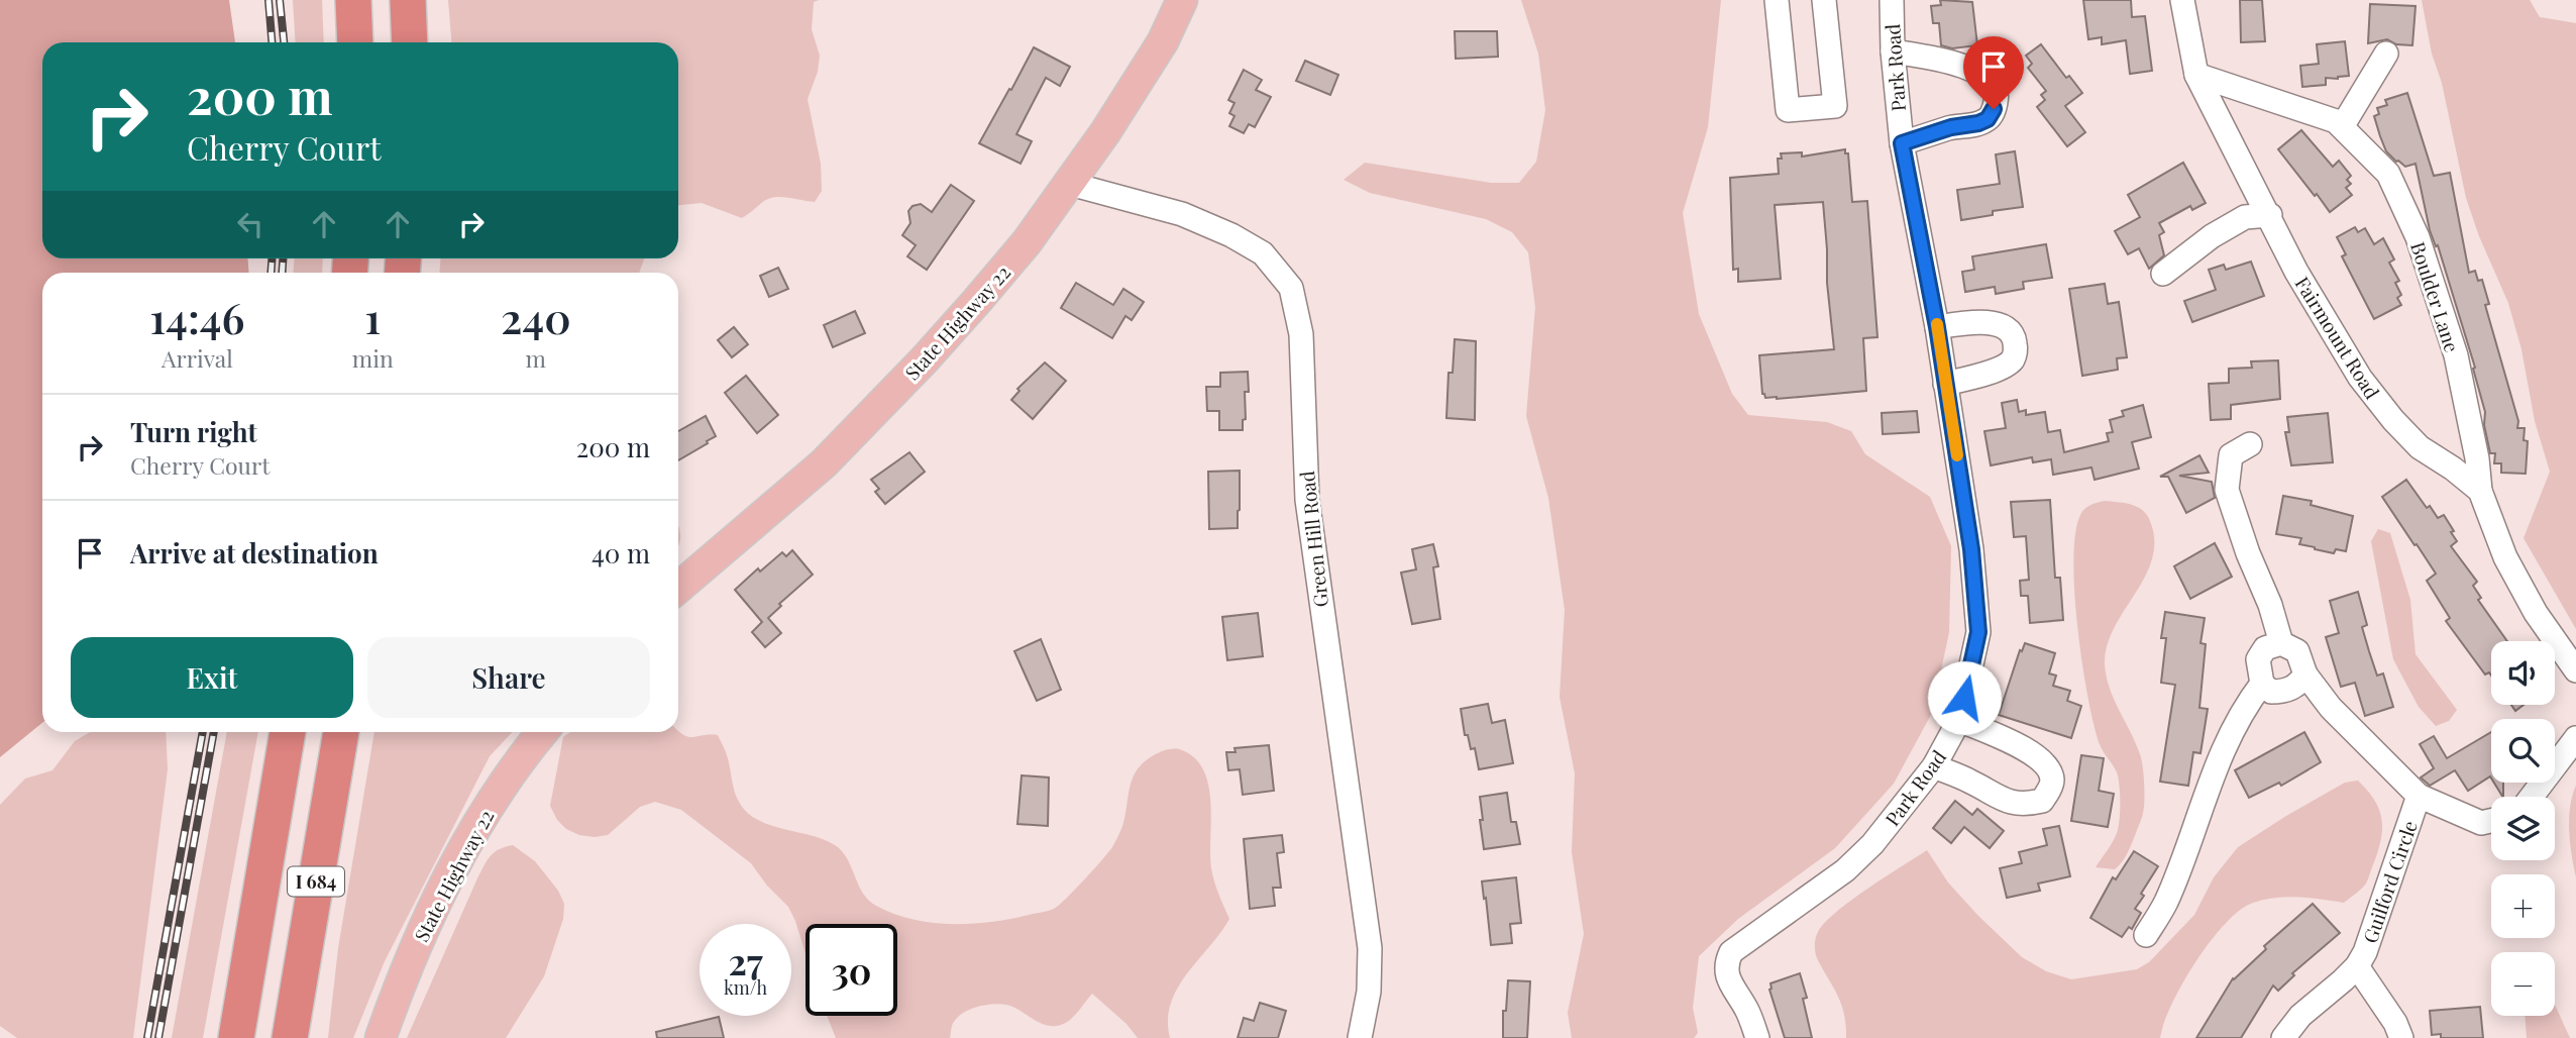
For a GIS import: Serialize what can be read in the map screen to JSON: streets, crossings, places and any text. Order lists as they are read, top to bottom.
{
  "streets": {
    "highway": ["I 684"],
    "main road": ["State Highway 22"],
    "street": [
      "Park Road",
      "Boulder Lane",
      "Fairmount Road",
      "Green Hill Road",
      "Guilford Circle"
    ]
  },
  "crossings": [
    ["Boulder Lane", "Fairmount Road"],
    ["State Highway 22", "Green Hill Road"]
  ],
  "page": {
    "turn": ["200 m", "Cherry Court"],
    "eta": [
      "14:46",
      "Arrival",
      "1",
      "min",
      "240",
      "m"
    ],
    "list": [
      {
        "name": "Turn right",
        "note": "Cherry Court",
        "value": "200 m"
      },
      {
        "name": "Arrive at destination",
        "value": "40 m"
      }
    ],
    "buttons": ["Exit", "Share"],
    "map_buttons": ["+", "−"],
    "speed": "27 km/h",
    "limit": "30"
  }
}
